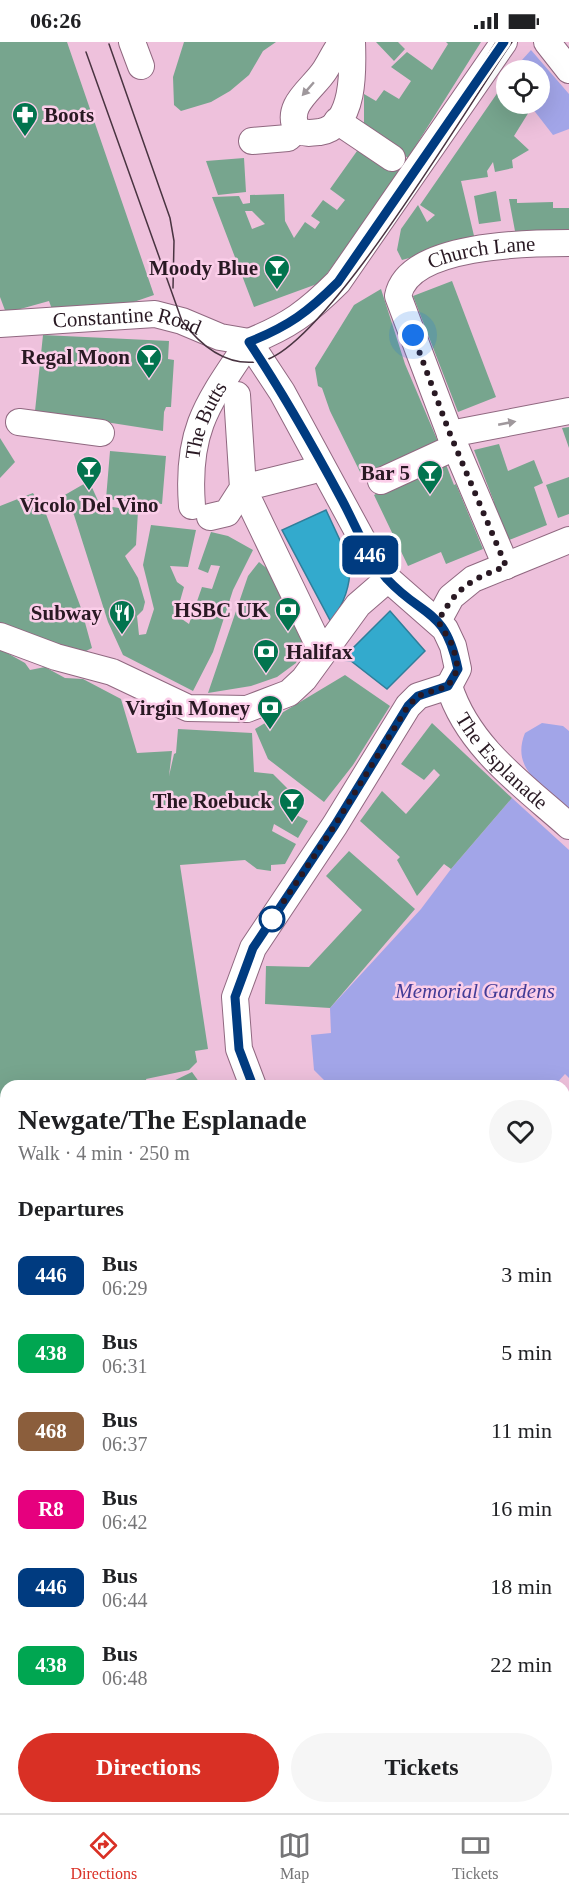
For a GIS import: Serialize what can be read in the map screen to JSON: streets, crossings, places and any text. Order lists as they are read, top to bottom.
{
  "streets": {
    "street": [
      "Church Lane",
      "Constantine Road",
      "The Butts",
      "The Esplanade"
    ]
  },
  "crossings": [
    ["Constantine Road", "The Butts"]
  ],
  "parks": ["Memorial Gardens"],
  "places": {
    "pharmacy": ["Boots"],
    "bar": [
      "Moody Blue",
      "Regal Moon",
      "Vicolo Del Vino",
      "Bar 5",
      "The Roebuck"
    ],
    "bank": ["HSBC UK", "Halifax", "Virgin Money"],
    "restaurant": ["Subway"]
  },
  "lines": ["bus line 446"],
  "page": {
    "status": "06:26",
    "on_map": "446",
    "heading": [
      ["Newgate/The Esplanade", "Walk · 4 min · 250 m"],
      "Departures"
    ],
    "list": [
      {
        "mark": "446",
        "name": "Bus",
        "note": "06:29",
        "value": "3 min"
      },
      {
        "mark": "438",
        "name": "Bus",
        "note": "06:31",
        "value": "5 min"
      },
      {
        "mark": "468",
        "name": "Bus",
        "note": "06:37",
        "value": "11 min"
      },
      {
        "mark": "R8",
        "name": "Bus",
        "note": "06:42",
        "value": "16 min"
      },
      {
        "mark": "446",
        "name": "Bus",
        "note": "06:44",
        "value": "18 min"
      },
      {
        "mark": "438",
        "name": "Bus",
        "note": "06:48",
        "value": "22 min"
      }
    ],
    "buttons": ["Directions", "Tickets"],
    "tabs": ["Directions", "Map", "Tickets"]
  }
}
